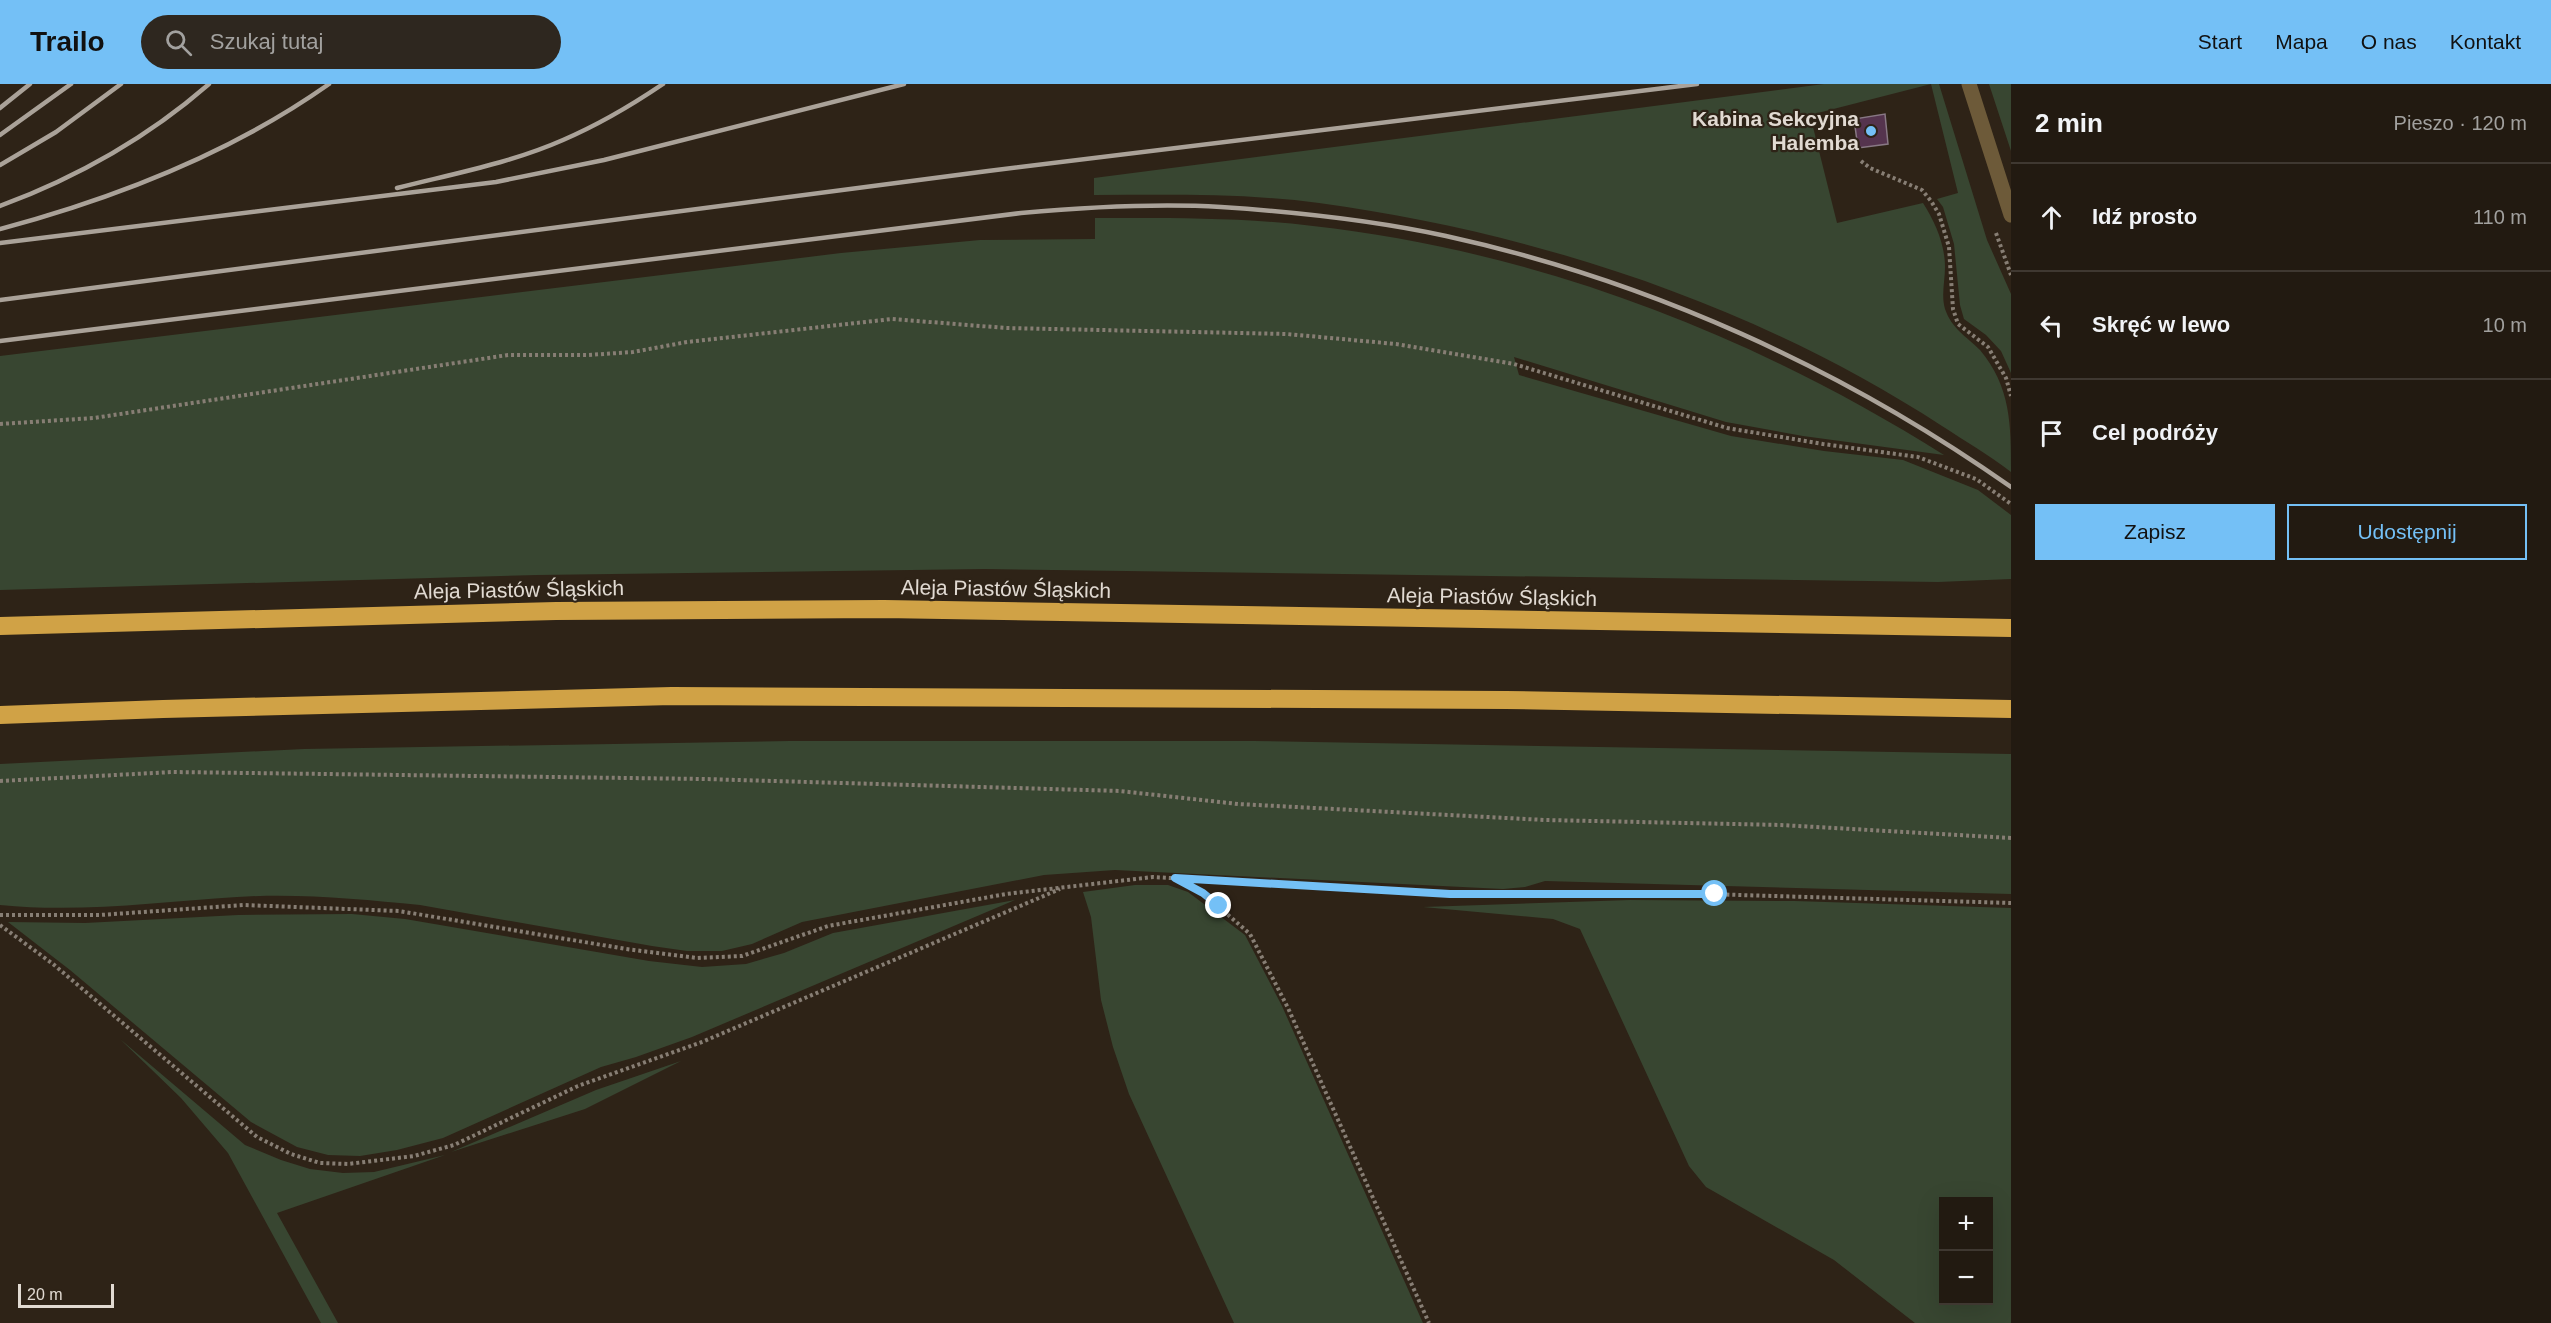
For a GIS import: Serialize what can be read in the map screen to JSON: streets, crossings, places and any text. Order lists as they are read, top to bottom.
{
  "streets": {
    "highway": ["Aleja Piastów Śląskich"]
  },
  "places": ["Kabina Sekcyjna Halemba"],
  "scale_bar": "20 m",
  "page": {
    "header": "Trailo",
    "search": "Szukaj tutaj",
    "nav": [
      "Start",
      "Mapa",
      "O nas",
      "Kontakt"
    ],
    "heading": ["2 min", "Pieszo · 120 m"],
    "list": [
      ["Idź prosto", "110 m"],
      ["Skręć w lewo", "10 m"],
      "Cel podróży"
    ],
    "buttons": ["Zapisz", "Udostępnij"],
    "map_buttons": ["+", "−"],
    "scale": "20 m"
  }
}
